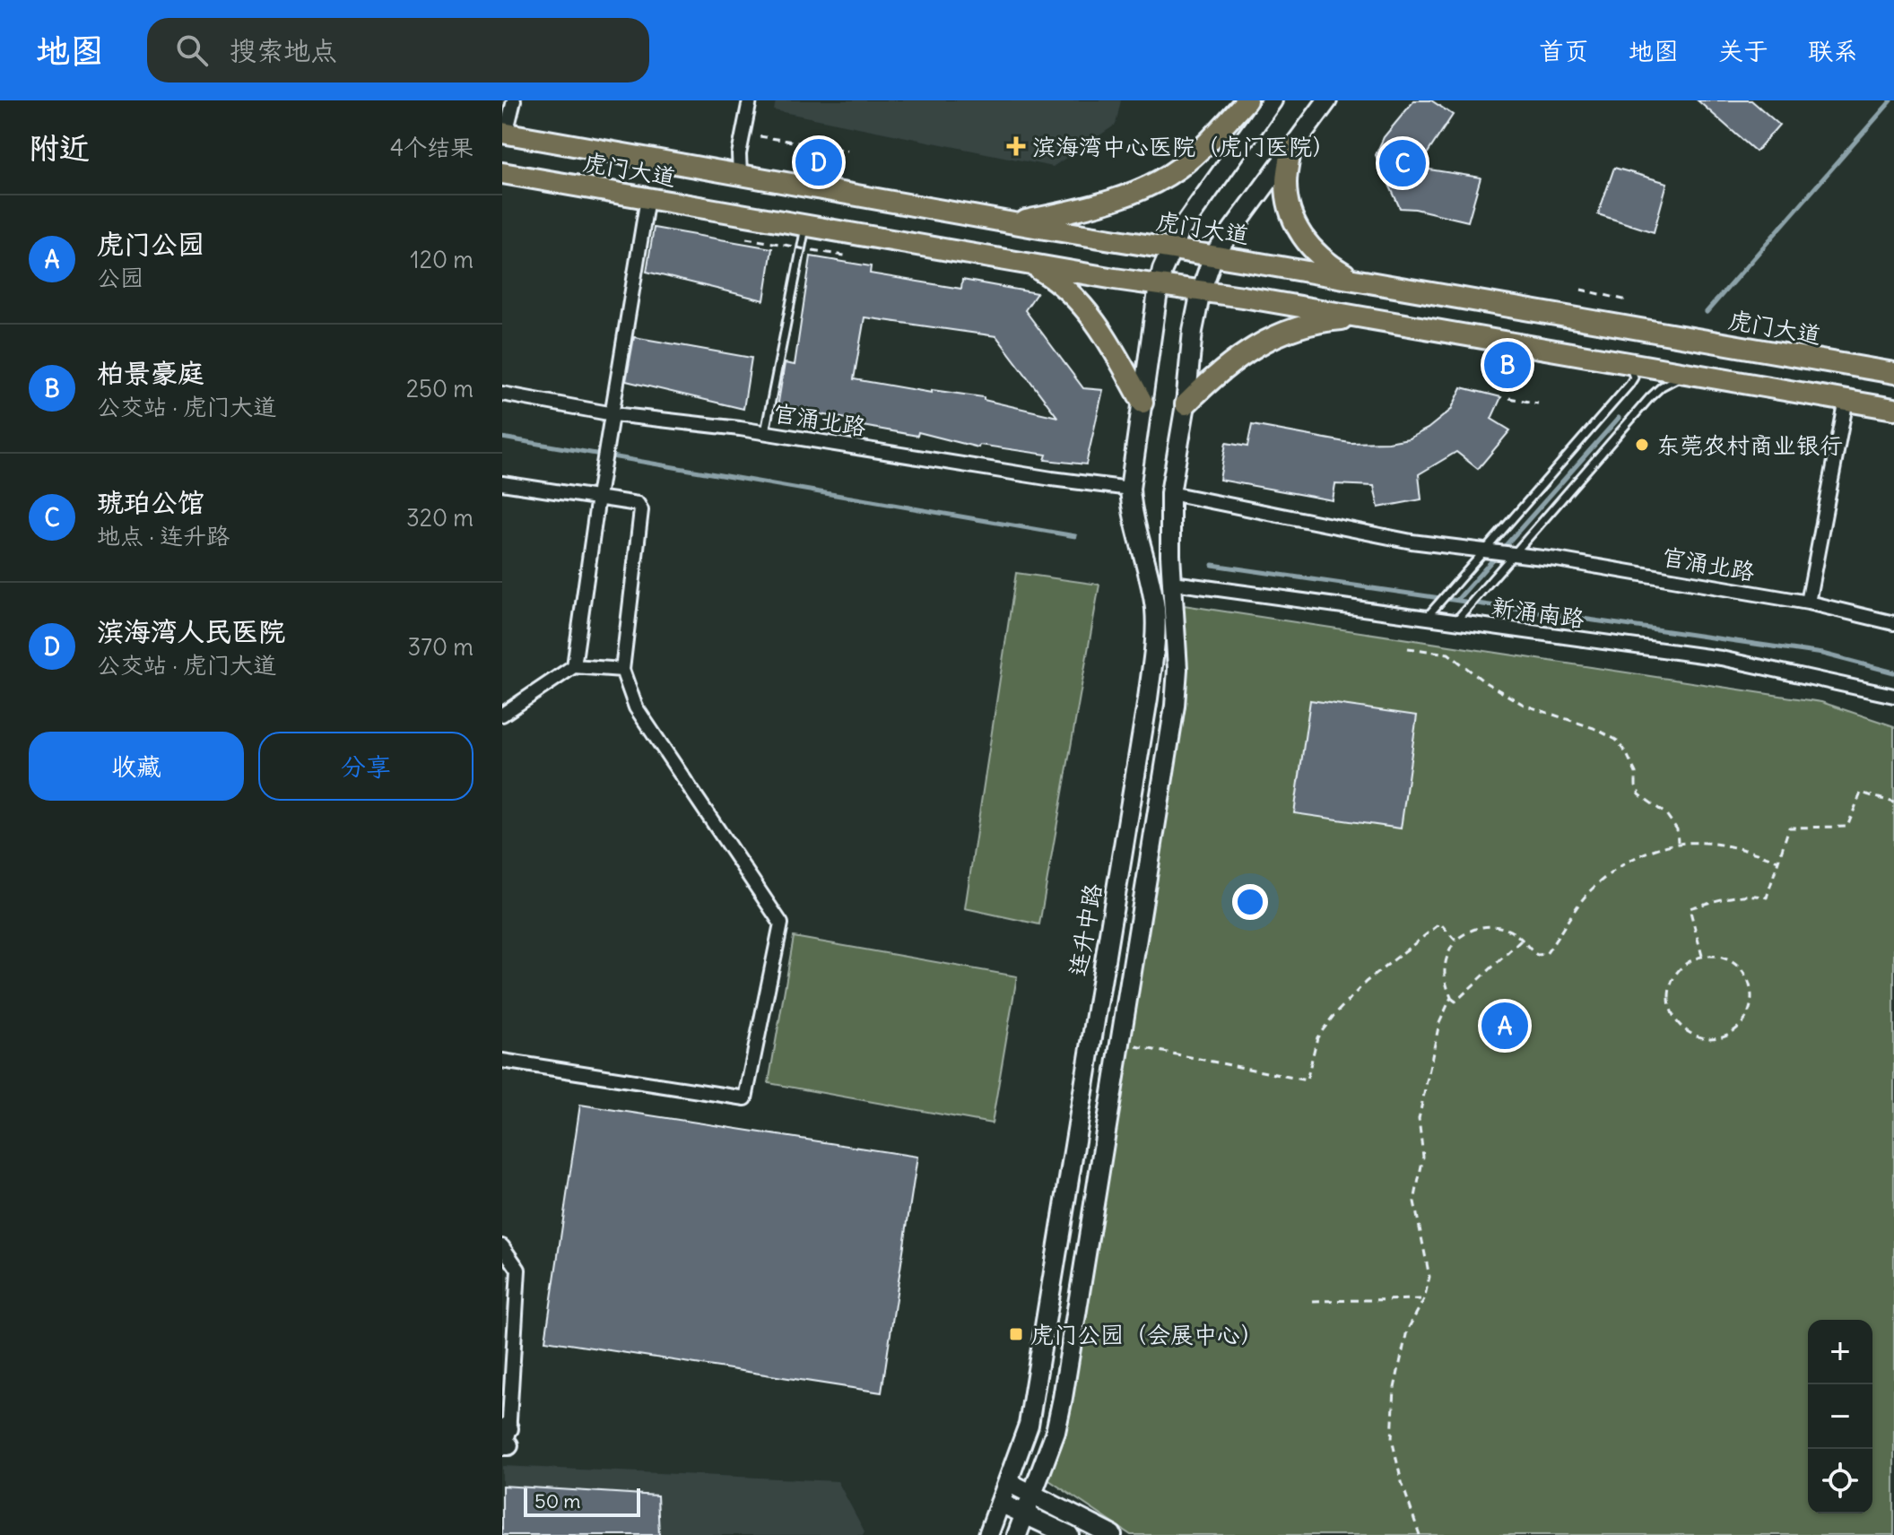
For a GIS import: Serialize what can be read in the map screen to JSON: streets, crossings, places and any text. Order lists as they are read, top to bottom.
{
  "streets": {
    "main road": ["虎门大道", "连升中路"],
    "street": ["官涌北路", "新涌南路"]
  },
  "crossings": [
    ["虎门大道", "连升中路"],
    ["官涌北路", "连升中路"]
  ],
  "places": {
    "health": ["滨海湾中心医院（虎门医院）"],
    "other": ["东莞农村商业银行"],
    "transit": ["虎门公园（会展中心）"]
  },
  "scale_bar": "50 m",
  "page": {
    "header": "地图",
    "search": "搜索地点",
    "nav": [
      "首页",
      "地图",
      "关于",
      "联系"
    ],
    "heading": ["附近", "4个结果"],
    "pins": [
      "D",
      "C",
      "B",
      "A"
    ],
    "list": [
      {
        "mark": "A",
        "name": "虎门公园",
        "note": "公园",
        "value": "120 m"
      },
      {
        "mark": "B",
        "name": "柏景豪庭",
        "note": "公交站 · 虎门大道",
        "value": "250 m"
      },
      {
        "mark": "C",
        "name": "琥珀公馆",
        "note": "地点 · 连升路",
        "value": "320 m"
      },
      {
        "mark": "D",
        "name": "滨海湾人民医院",
        "note": "公交站 · 虎门大道",
        "value": "370 m"
      }
    ],
    "buttons": ["收藏", "分享"],
    "map_buttons": ["+", "−"],
    "scale": "50 m"
  }
}
